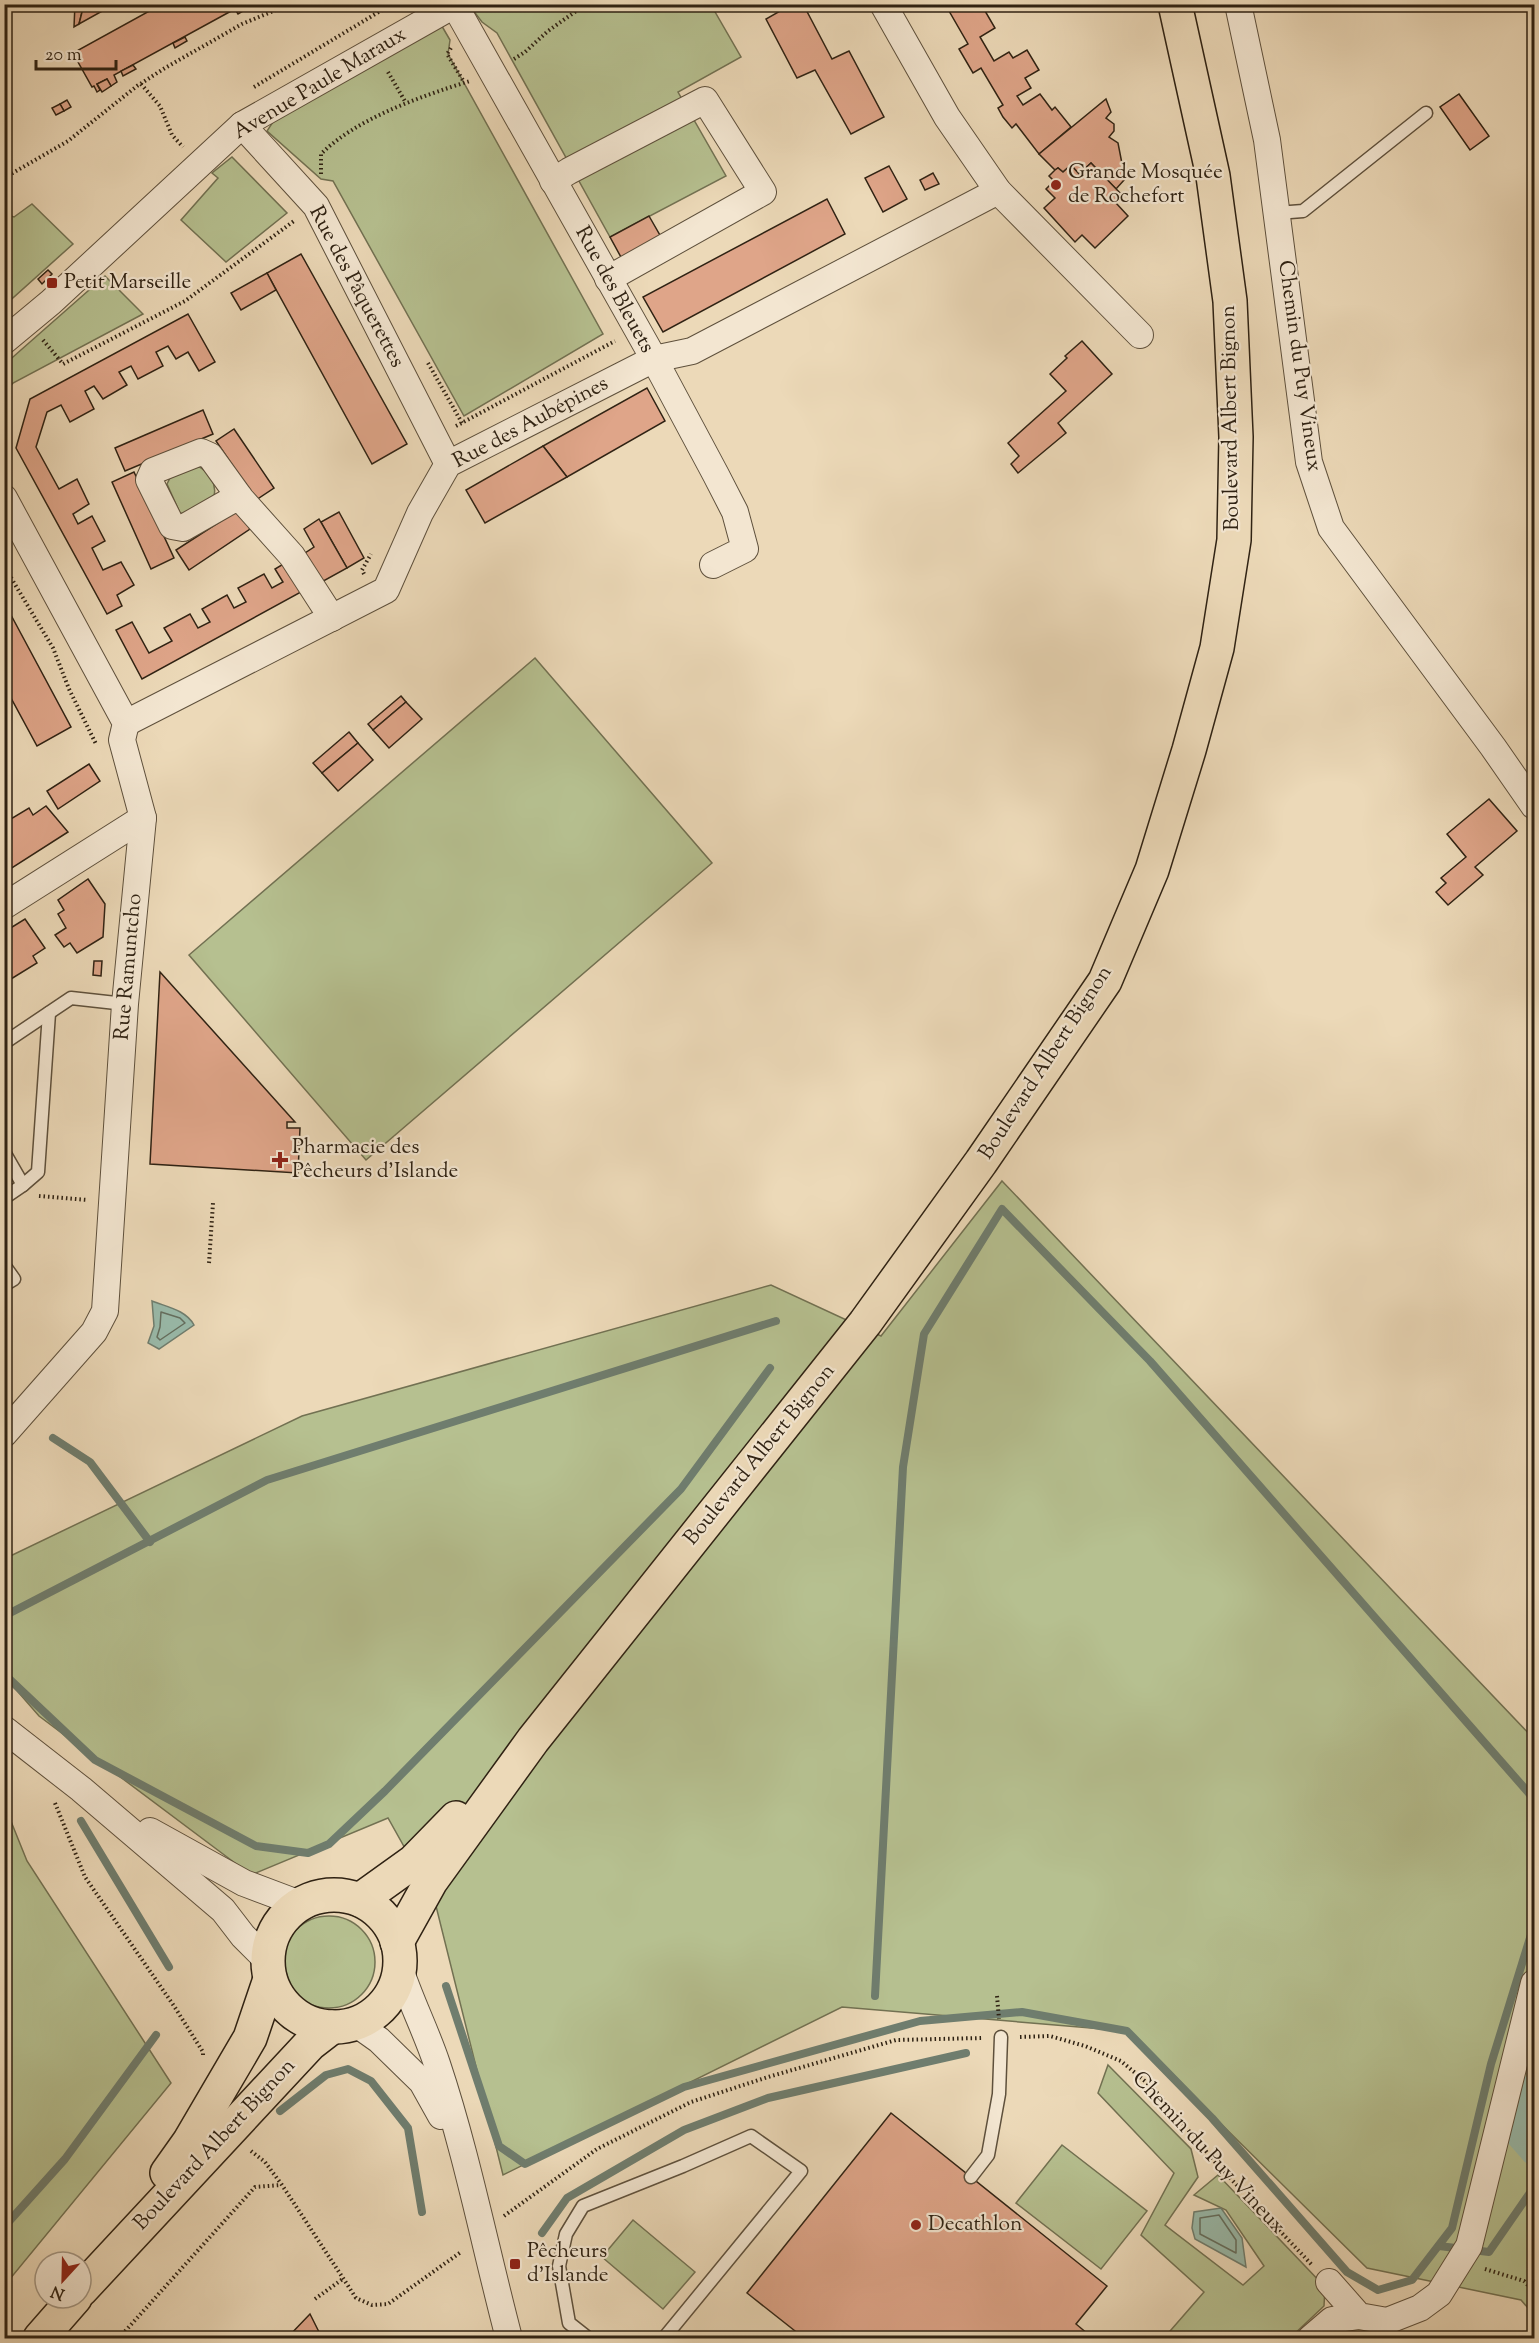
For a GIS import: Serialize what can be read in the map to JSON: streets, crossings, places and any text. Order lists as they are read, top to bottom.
{
  "streets": {
    "main road": ["Boulevard Albert Bignon"],
    "street": [
      "Avenue Paule Maraux",
      "Rue des Pâquerettes",
      "Rue des Bleuets",
      "Chemin du Puy Vineux",
      "Rue des Aubépines",
      "Rue Ramuntcho"
    ]
  },
  "crossings": [
    ["Avenue Paule Maraux", "Rue des Pâquerettes"],
    ["Avenue Paule Maraux", "Rue des Bleuets"],
    ["Rue des Pâquerettes", "Rue des Aubépines"],
    ["Rue des Bleuets", "Rue des Aubépines"],
    ["Chemin du Puy Vineux", "Boulevard Albert Bignon"],
    ["Rue des Aubépines", "Rue Ramuntcho"]
  ],
  "places": {
    "other": ["Grande Mosquée de Rochefort", "Decathlon"],
    "transit": ["Petit Marseille", "Pêcheurs d'Islande"],
    "health": ["Pharmacie des Pêcheurs d'Islande"]
  },
  "scale_bar": "20 m",
  "north": "bottom"
}
